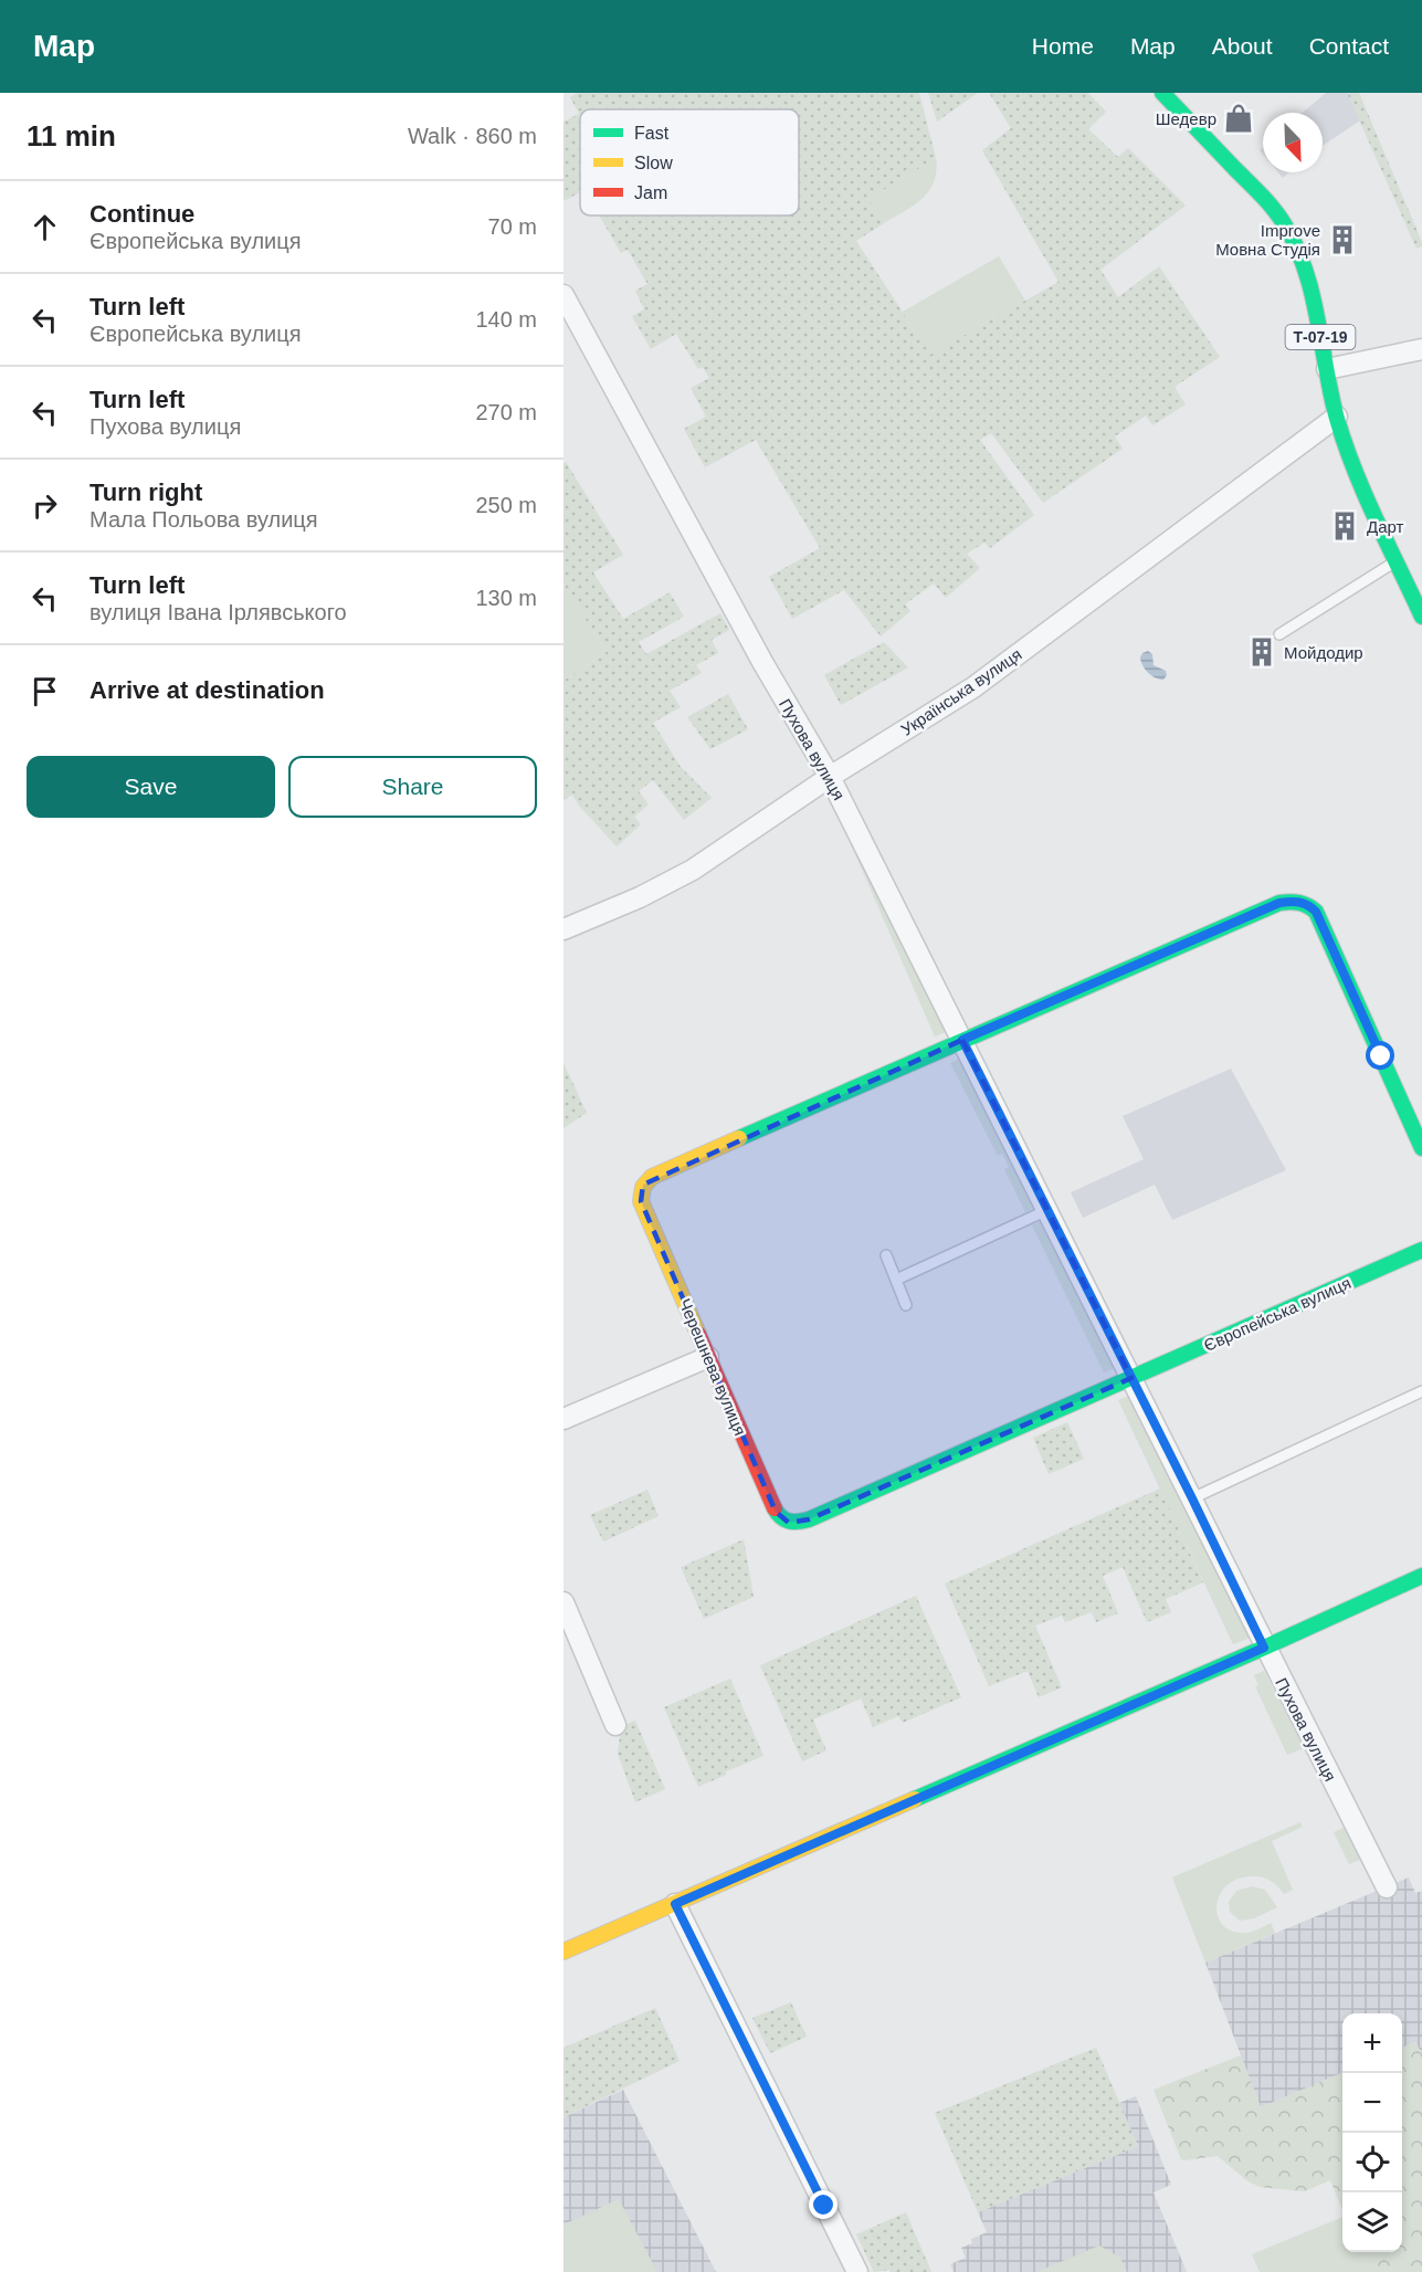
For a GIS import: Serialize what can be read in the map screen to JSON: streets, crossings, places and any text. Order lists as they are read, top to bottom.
{
  "streets": {
    "street": [
      "Т-07-19",
      "Українська вулиця",
      "Пухова вулиця",
      "Європейська вулиця",
      "Черешнева вулиця"
    ]
  },
  "crossings": [
    ["Т-07-19", "Українська вулиця"],
    ["Українська вулиця", "Пухова вулиця"],
    ["Пухова вулиця", "Європейська вулиця"],
    ["Пухова вулиця", "Черешнева вулиця"],
    ["Європейська вулиця", "Черешнева вулиця"]
  ],
  "places": {
    "shop": ["Шедевр"],
    "building": ["Improve Мовна Студія", "Дарт", "Мойдодир"]
  },
  "legend": ["Fast", "Slow", "Jam"],
  "north": "bottom right",
  "page": {
    "header": "Map",
    "nav": [
      "Home",
      "Map",
      "About",
      "Contact"
    ],
    "heading": ["11 min", "Walk · 860 m"],
    "list": [
      ["Continue", "Європейська вулиця", "70 m"],
      ["Turn left", "Європейська вулиця", "140 m"],
      ["Turn left", "Пухова вулиця", "270 m"],
      ["Turn right", "Мала Польова вулиця", "250 m"],
      ["Turn left", "вулиця Івана Ірлявського", "130 m"],
      "Arrive at destination"
    ],
    "buttons": ["Save", "Share"],
    "map_buttons": ["+", "−"]
  }
}
